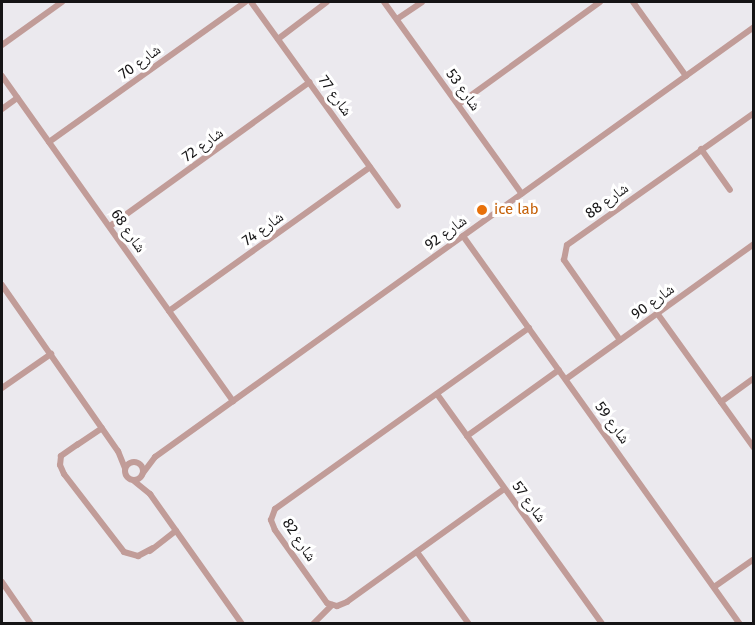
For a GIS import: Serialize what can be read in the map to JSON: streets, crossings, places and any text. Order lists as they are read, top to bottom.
{
  "streets": {
    "street": [
      "شارع 70",
      "شارع 53",
      "شارع 77",
      "شارع 72",
      "شارع 88",
      "شارع 74",
      "شارع 68",
      "شارع 92",
      "شارع 90",
      "شارع 59",
      "شارع 57",
      "شارع 82"
    ]
  },
  "crossings": [
    ["شارع 70", "شارع 68"],
    ["شارع 53", "شارع 92"],
    ["شارع 77", "شارع 72"],
    ["شارع 77", "شارع 74"],
    ["شارع 72", "شارع 68"],
    ["شارع 88", "شارع 90"],
    ["شارع 74", "شارع 68"],
    ["شارع 68", "شارع 92"],
    ["شارع 92", "شارع 59"],
    ["شارع 90", "شارع 59"],
    ["شارع 59", "شارع 82"],
    ["شارع 57", "شارع 82"]
  ],
  "places": ["ice lab"]
}
